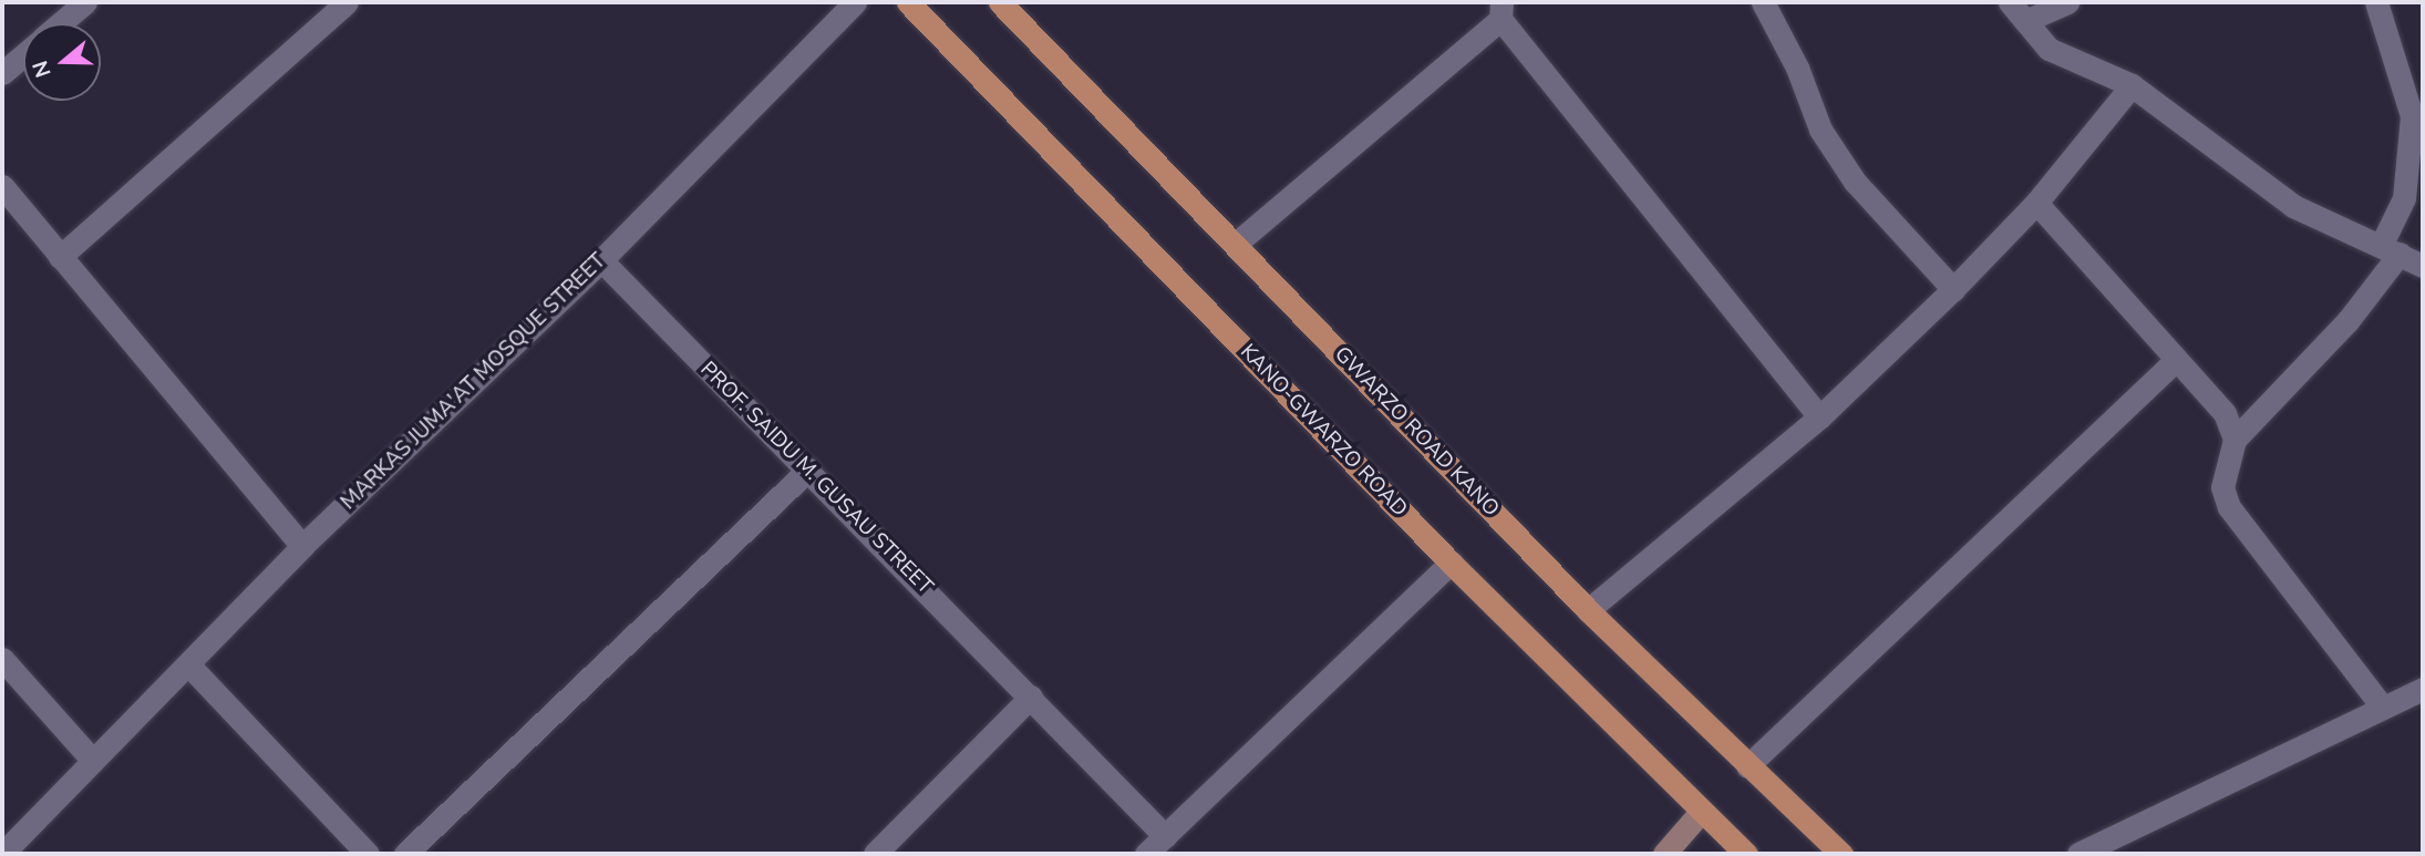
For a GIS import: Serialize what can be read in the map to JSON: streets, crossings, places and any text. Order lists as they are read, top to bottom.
{
  "streets": {
    "main road": ["KANO-GWARZO ROAD", "GWARZO ROAD KANO"],
    "street": ["MARKAS JUMA'AT MOSQUE STREET", "PROF. SAIDU M. GUSAU STREET"]
  },
  "crossings": [
    ["MARKAS JUMA'AT MOSQUE STREET", "PROF. SAIDU M. GUSAU STREET"]
  ],
  "north": "left"
}
